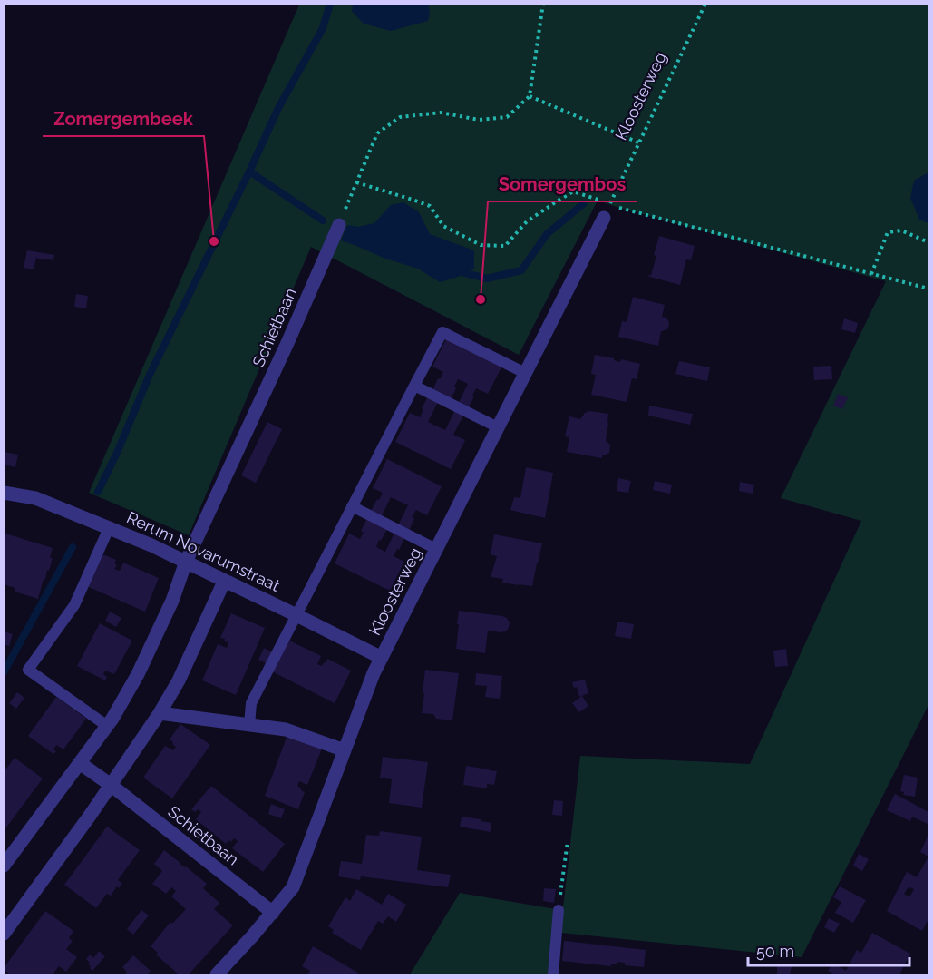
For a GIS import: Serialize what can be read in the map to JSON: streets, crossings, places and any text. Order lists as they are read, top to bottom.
{
  "streets": {
    "street": ["Kloosterweg", "Schietbaan", "Rerum Novarumstraat"]
  },
  "crossings": [
    ["Kloosterweg", "Schietbaan"],
    ["Kloosterweg", "Rerum Novarumstraat"],
    ["Schietbaan", "Rerum Novarumstraat"]
  ],
  "places": ["Zomergembeek", "Somergembos"],
  "scale_bar": "50 m"
}
